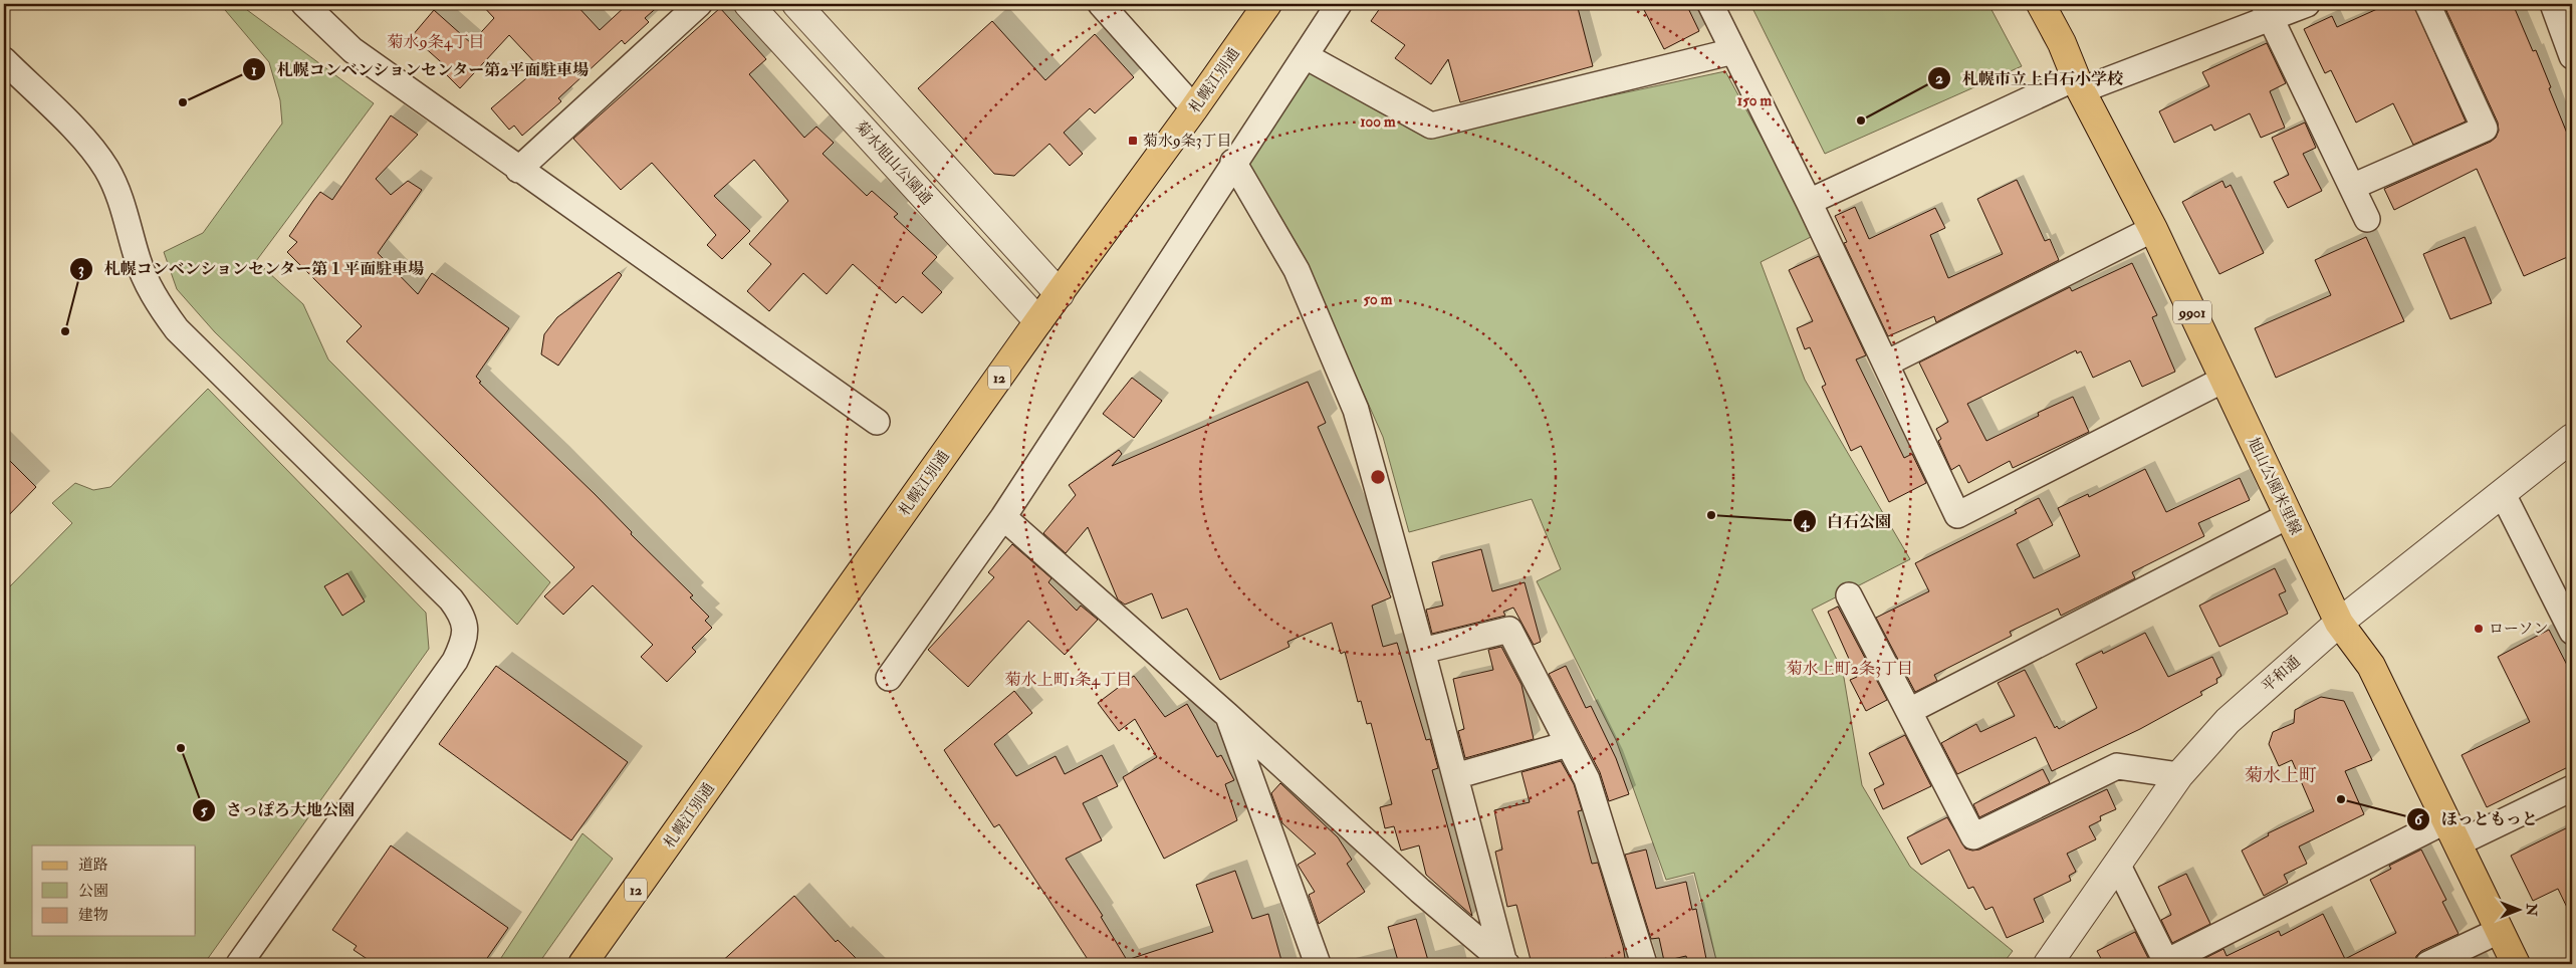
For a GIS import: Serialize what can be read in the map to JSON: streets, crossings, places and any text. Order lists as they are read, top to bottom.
{
  "streets": {
    "main road": [
      "札幌江別通",
      "9901",
      "12",
      "旭山公園米里線"
    ],
    "street": ["菊水旭山公園通", "平和通"]
  },
  "crossings": [
    ["札幌江別通", "菊水旭山公園通"],
    ["旭山公園米里線", "平和通"]
  ],
  "districts": [
    "菊水9条4丁目",
    "菊水上町2条3丁目",
    "菊水上町1条4丁目",
    "菊水上町"
  ],
  "places": {
    "other": [
      "札幌コンベンションセンター第2平面駐車場",
      "札幌市立上白石小学校",
      "札幌コンベンションセンター第１平面駐車場",
      "白石公園",
      "ローソン",
      "さっぽろ大地公園",
      "ほっともっと"
    ],
    "transit": ["菊水9条3丁目"]
  },
  "legend": ["道路", "公園", "建物"],
  "north": "right",
  "rings": ["150 m", "100 m", "50 m"]
}
